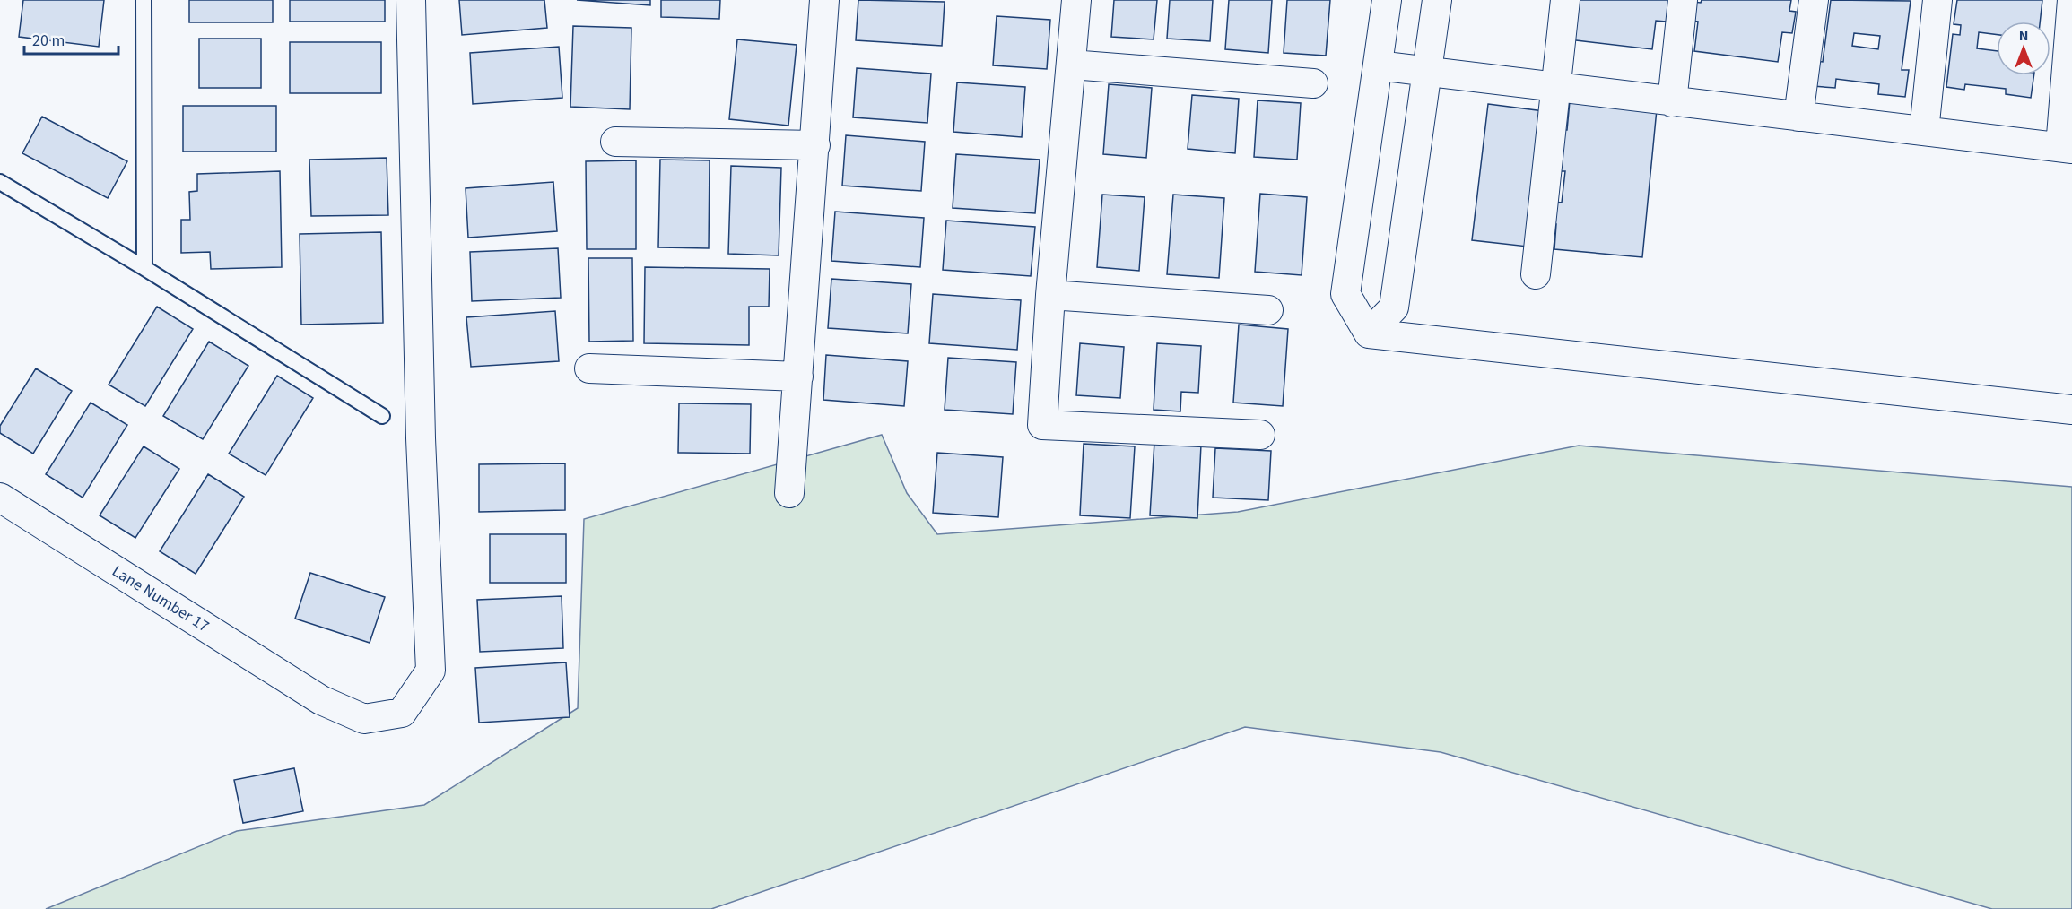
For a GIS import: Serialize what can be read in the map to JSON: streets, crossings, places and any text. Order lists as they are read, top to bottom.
{
  "streets": {
    "street": ["Lane Number 17"]
  },
  "scale_bar": "20 m",
  "north": "top"
}
